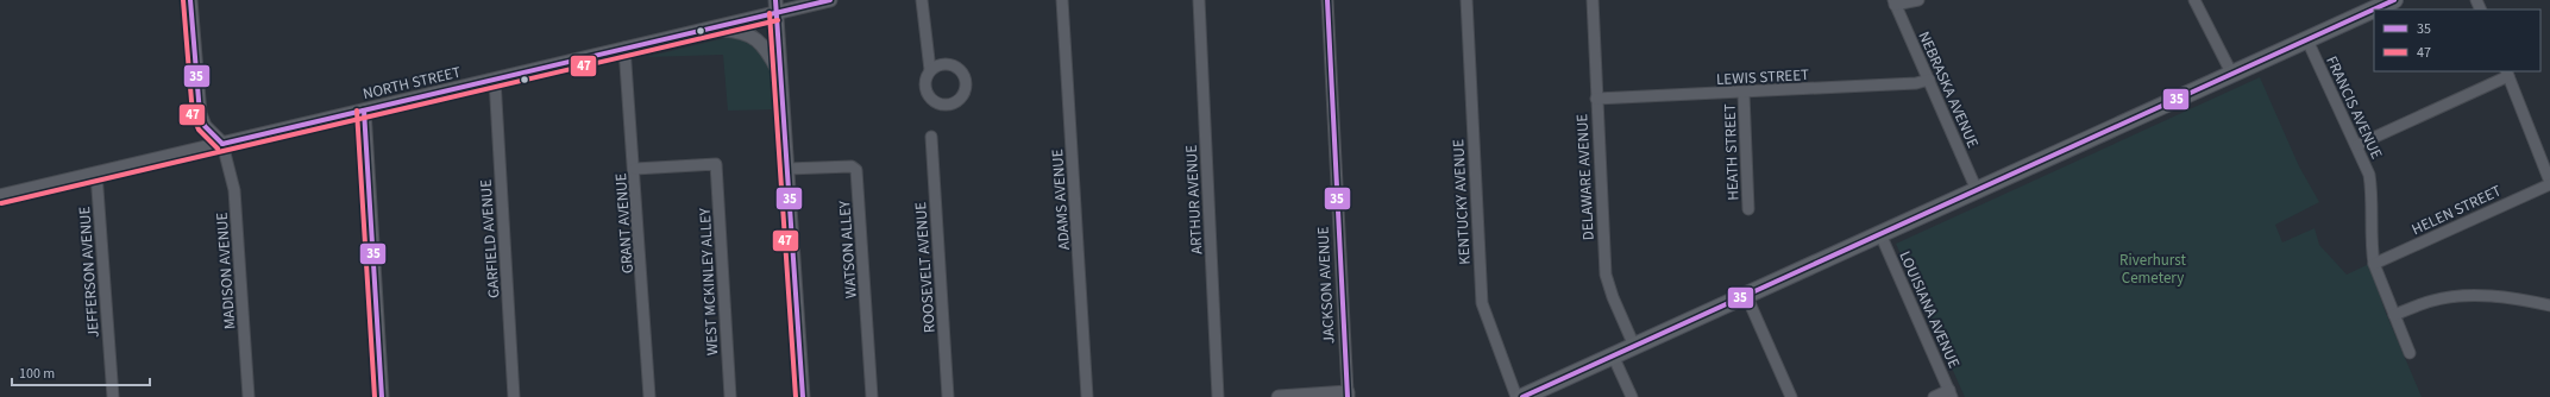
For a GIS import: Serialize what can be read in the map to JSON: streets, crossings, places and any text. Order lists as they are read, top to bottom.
{
  "streets": {
    "street": [
      "LEWIS STREET",
      "NORTH STREET",
      "NEBRASKA AVENUE",
      "FRANCIS AVENUE",
      "HEATH STREET",
      "DELAWARE AVENUE",
      "ADAMS AVENUE",
      "ARTHUR AVENUE",
      "KENTUCKY AVENUE",
      "HELEN STREET",
      "GRANT AVENUE",
      "GARFIELD AVENUE",
      "WATSON ALLEY",
      "ROOSEVELT AVENUE",
      "MADISON AVENUE",
      "JEFFERSON AVENUE",
      "WEST MCKINLEY ALLEY",
      "JACKSON AVENUE",
      "LOUISIANA AVENUE"
    ]
  },
  "crossings": [
    ["LEWIS STREET", "NEBRASKA AVENUE"],
    ["LEWIS STREET", "HEATH STREET"],
    ["LEWIS STREET", "DELAWARE AVENUE"],
    ["NORTH STREET", "GRANT AVENUE"],
    ["NORTH STREET", "GARFIELD AVENUE"],
    ["NORTH STREET", "MADISON AVENUE"],
    ["NORTH STREET", "JEFFERSON AVENUE"],
    ["FRANCIS AVENUE", "HELEN STREET"],
    ["GRANT AVENUE", "WEST MCKINLEY ALLEY"]
  ],
  "parks": ["Riverhurst Cemetery"],
  "lines": ["transit line 35", "transit line 47"],
  "legend": ["35", "47"],
  "scale_bar": "100 m"
}
